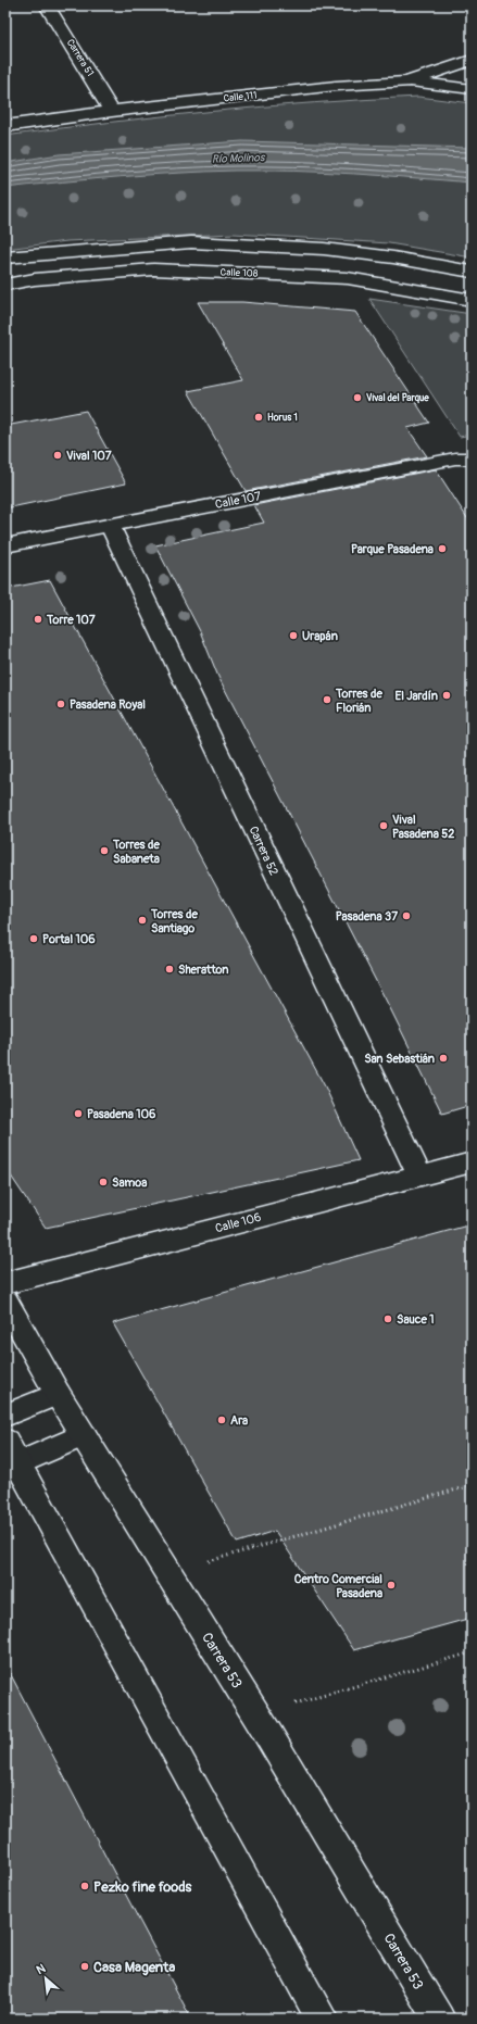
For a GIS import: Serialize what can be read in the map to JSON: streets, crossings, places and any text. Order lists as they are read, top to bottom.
{
  "streets": {
    "street": [
      "Carrera 51",
      "Calle 111",
      "Calle 108",
      "Calle 107",
      "Carrera 52",
      "Calle 106",
      "Carrera 53"
    ]
  },
  "crossings": [
    ["Carrera 51", "Calle 111"],
    ["Calle 107", "Carrera 52"],
    ["Carrera 52", "Calle 106"]
  ],
  "water": ["Río Molinos"],
  "places": [
    "Vival del Parque",
    "Horus 1",
    "Vival 107",
    "Parque Pasadena",
    "Torre 107",
    "Urapán",
    "El Jardín",
    "Torres de Florián",
    "Pasadena Royal",
    "Vival Pasadena 52",
    "Torres de Sabaneta",
    "Pasadena 37",
    "Torres de Santiago",
    "Portal 106",
    "Sheratton",
    "San Sebastián",
    "Pasadena 106",
    "Samoa",
    "Sauce 1",
    "Ara",
    "Centro Comercial Pasadena",
    "Pezko fine foods",
    "Casa Magenta"
  ],
  "north": "top left"
}
